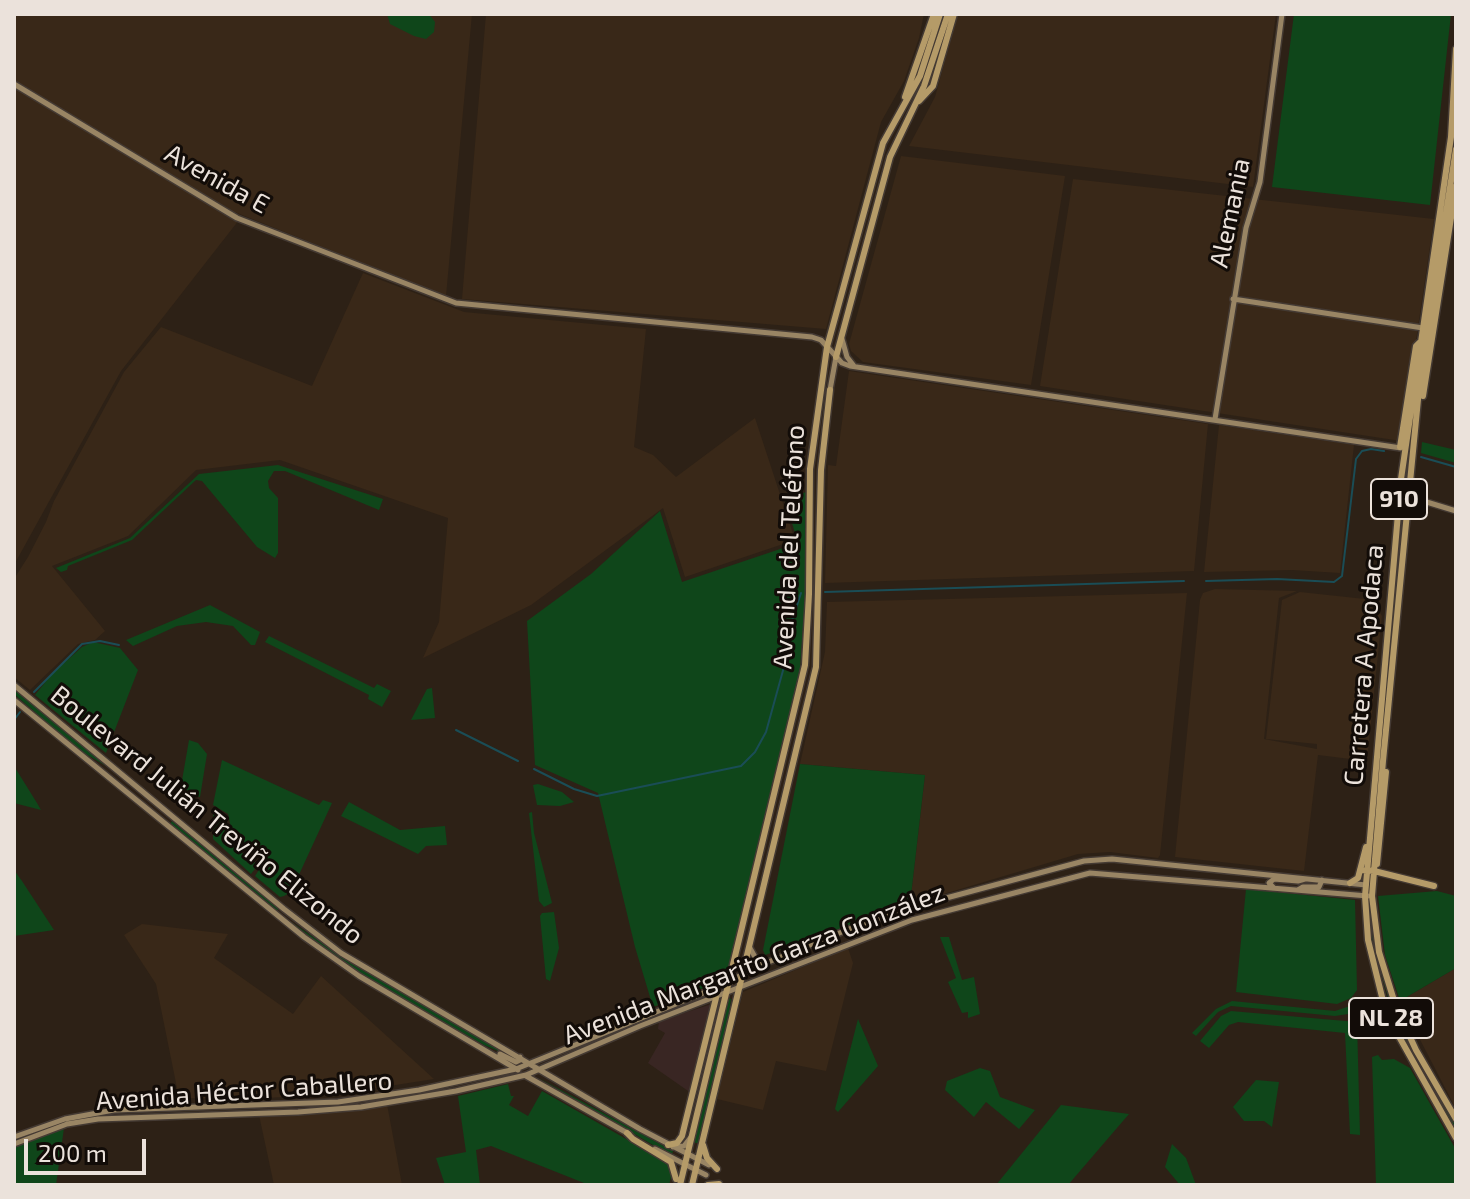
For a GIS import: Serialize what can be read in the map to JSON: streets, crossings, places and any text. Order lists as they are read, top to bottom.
{
  "streets": {
    "main road": [
      "Avenida E",
      "Alemania",
      "910",
      "Avenida del Teléfono",
      "Carretera A Apodaca",
      "Boulevard Julián Treviño Elizondo",
      "Avenida Margarito Garza González",
      "NL 28",
      "Avenida Héctor Caballero"
    ]
  },
  "crossings": [
    ["Avenida E", "Avenida del Teléfono"],
    ["910", "Carretera A Apodaca"],
    ["Avenida del Teléfono", "Boulevard Julián Treviño Elizondo"],
    ["Avenida del Teléfono", "Avenida Margarito Garza González"],
    ["Carretera A Apodaca", "Avenida Margarito Garza González"],
    ["Carretera A Apodaca", "NL 28"],
    ["Boulevard Julián Treviño Elizondo", "Avenida Margarito Garza González"],
    ["Boulevard Julián Treviño Elizondo", "Avenida Héctor Caballero"],
    ["Avenida Margarito Garza González", "NL 28"],
    ["Avenida Margarito Garza González", "Avenida Héctor Caballero"]
  ],
  "scale_bar": "200 m"
}
